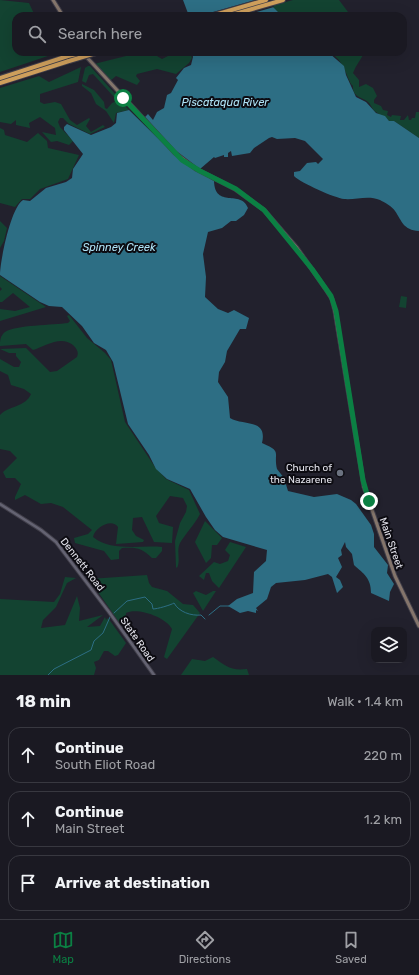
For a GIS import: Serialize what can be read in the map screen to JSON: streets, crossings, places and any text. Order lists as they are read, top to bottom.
{
  "streets": {
    "main road": ["Main Street"],
    "street": ["Dennett Road", "State Road"]
  },
  "crossings": [
    ["Dennett Road", "State Road"]
  ],
  "water": ["Piscataqua River", "Spinney Creek"],
  "places": ["Church of the Nazarene"],
  "page": {
    "search": "Search here",
    "heading": ["18 min", "Walk · 1.4 km"],
    "list": [
      ["Continue", "South Eliot Road", "220 m"],
      ["Continue", "Main Street", "1.2 km"],
      "Arrive at destination"
    ],
    "nav": ["Map", "Directions", "Saved"]
  }
}
